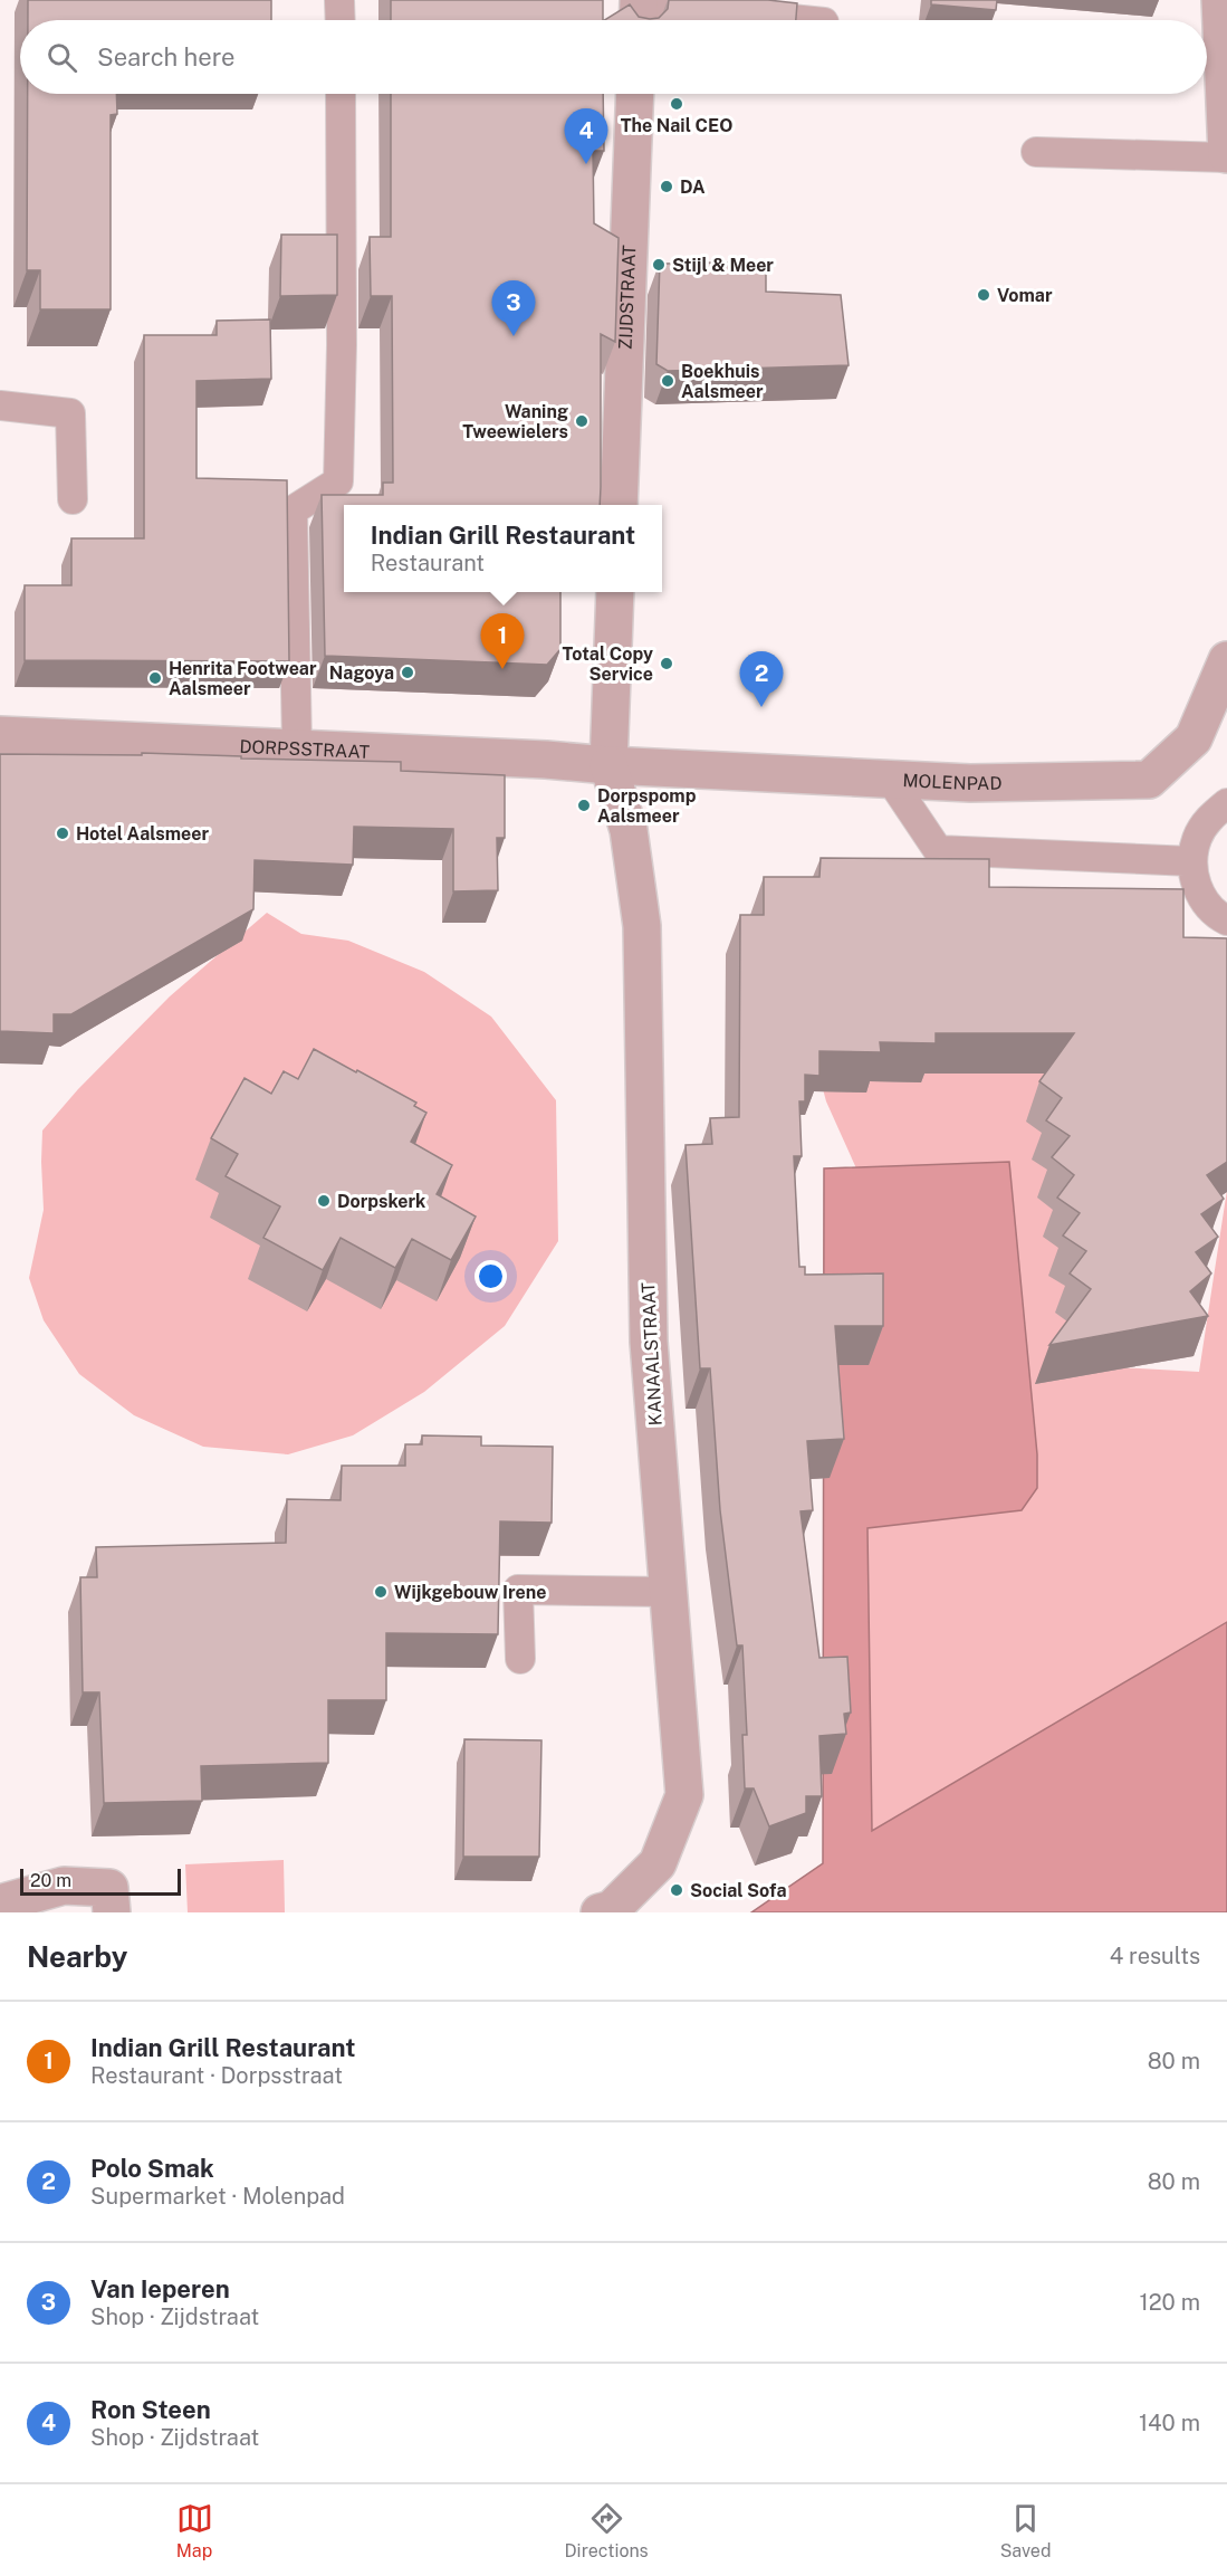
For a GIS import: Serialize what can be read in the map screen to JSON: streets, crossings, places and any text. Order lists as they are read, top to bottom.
{
  "streets": {
    "street": [
      "ZIJDSTRAAT",
      "DORPSSTRAAT",
      "MOLENPAD",
      "KANAALSTRAAT"
    ]
  },
  "crossings": [
    ["DORPSSTRAAT", "MOLENPAD"],
    ["DORPSSTRAAT", "KANAALSTRAAT"],
    ["MOLENPAD", "KANAALSTRAAT"]
  ],
  "places": [
    "The Nail CEO",
    "DA",
    "Stijl & Meer",
    "Vomar",
    "Boekhuis Aalsmeer",
    "Waning Tweewielers",
    "Total Copy Service",
    "Nagoya",
    "Henrita Footwear Aalsmeer",
    "Dorpspomp Aalsmeer",
    "Hotel Aalsmeer",
    "Dorpskerk",
    "Wijkgebouw Irene",
    "Social Sofa"
  ],
  "scale_bar": "20 m",
  "page": {
    "search": "Search here",
    "pins": [
      "4",
      "3",
      "1",
      "2"
    ],
    "popup": ["Indian Grill Restaurant", "Restaurant"],
    "scale": "20 m",
    "heading": ["Nearby", "4 results"],
    "list": [
      {
        "mark": "1",
        "name": "Indian Grill Restaurant",
        "note": "Restaurant · Dorpsstraat",
        "value": "80 m"
      },
      {
        "mark": "2",
        "name": "Polo Smak",
        "note": "Supermarket · Molenpad",
        "value": "80 m"
      },
      {
        "mark": "3",
        "name": "Van Ieperen",
        "note": "Shop · Zijdstraat",
        "value": "120 m"
      },
      {
        "mark": "4",
        "name": "Ron Steen",
        "note": "Shop · Zijdstraat",
        "value": "140 m"
      }
    ],
    "nav": ["Map", "Directions", "Saved"]
  }
}
